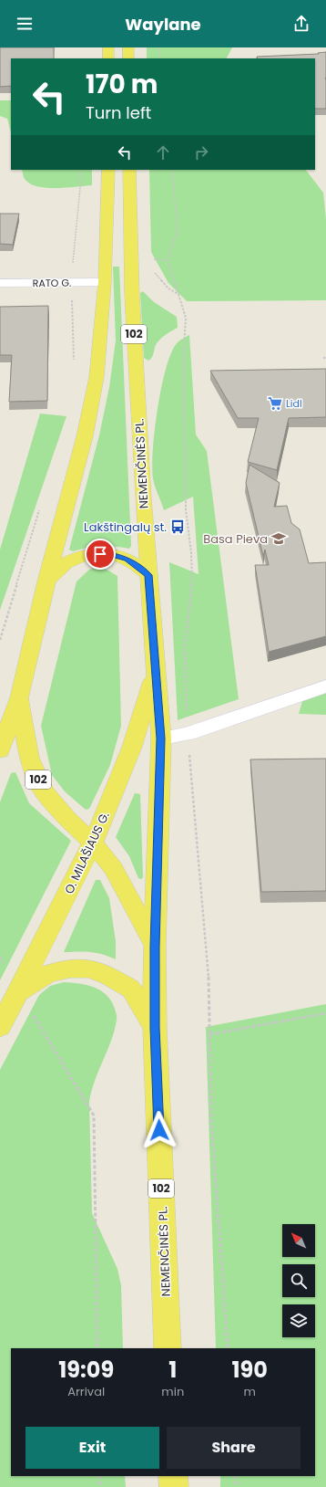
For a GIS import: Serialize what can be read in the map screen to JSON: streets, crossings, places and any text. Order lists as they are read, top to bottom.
{
  "streets": {
    "main road": ["102", "NEMENČINĖS PL.", "O. MILAŠIAUS G."],
    "street": ["RATO G."]
  },
  "crossings": [
    ["RATO G.", "102"],
    ["102", "NEMENČINĖS PL."],
    ["102", "O. MILAŠIAUS G."],
    ["NEMENČINĖS PL.", "O. MILAŠIAUS G."]
  ],
  "places": {
    "supermarket": ["Lidl"],
    "bus stop": ["Lakštingalų st."],
    "school or university": ["Basa Pieva"]
  },
  "north": "top left",
  "page": {
    "header": "Waylane",
    "turn": ["170 m", "Turn left"],
    "eta": [
      "19:09",
      "Arrival",
      "1",
      "min",
      "190",
      "m"
    ],
    "buttons": ["Exit", "Share"]
  }
}
